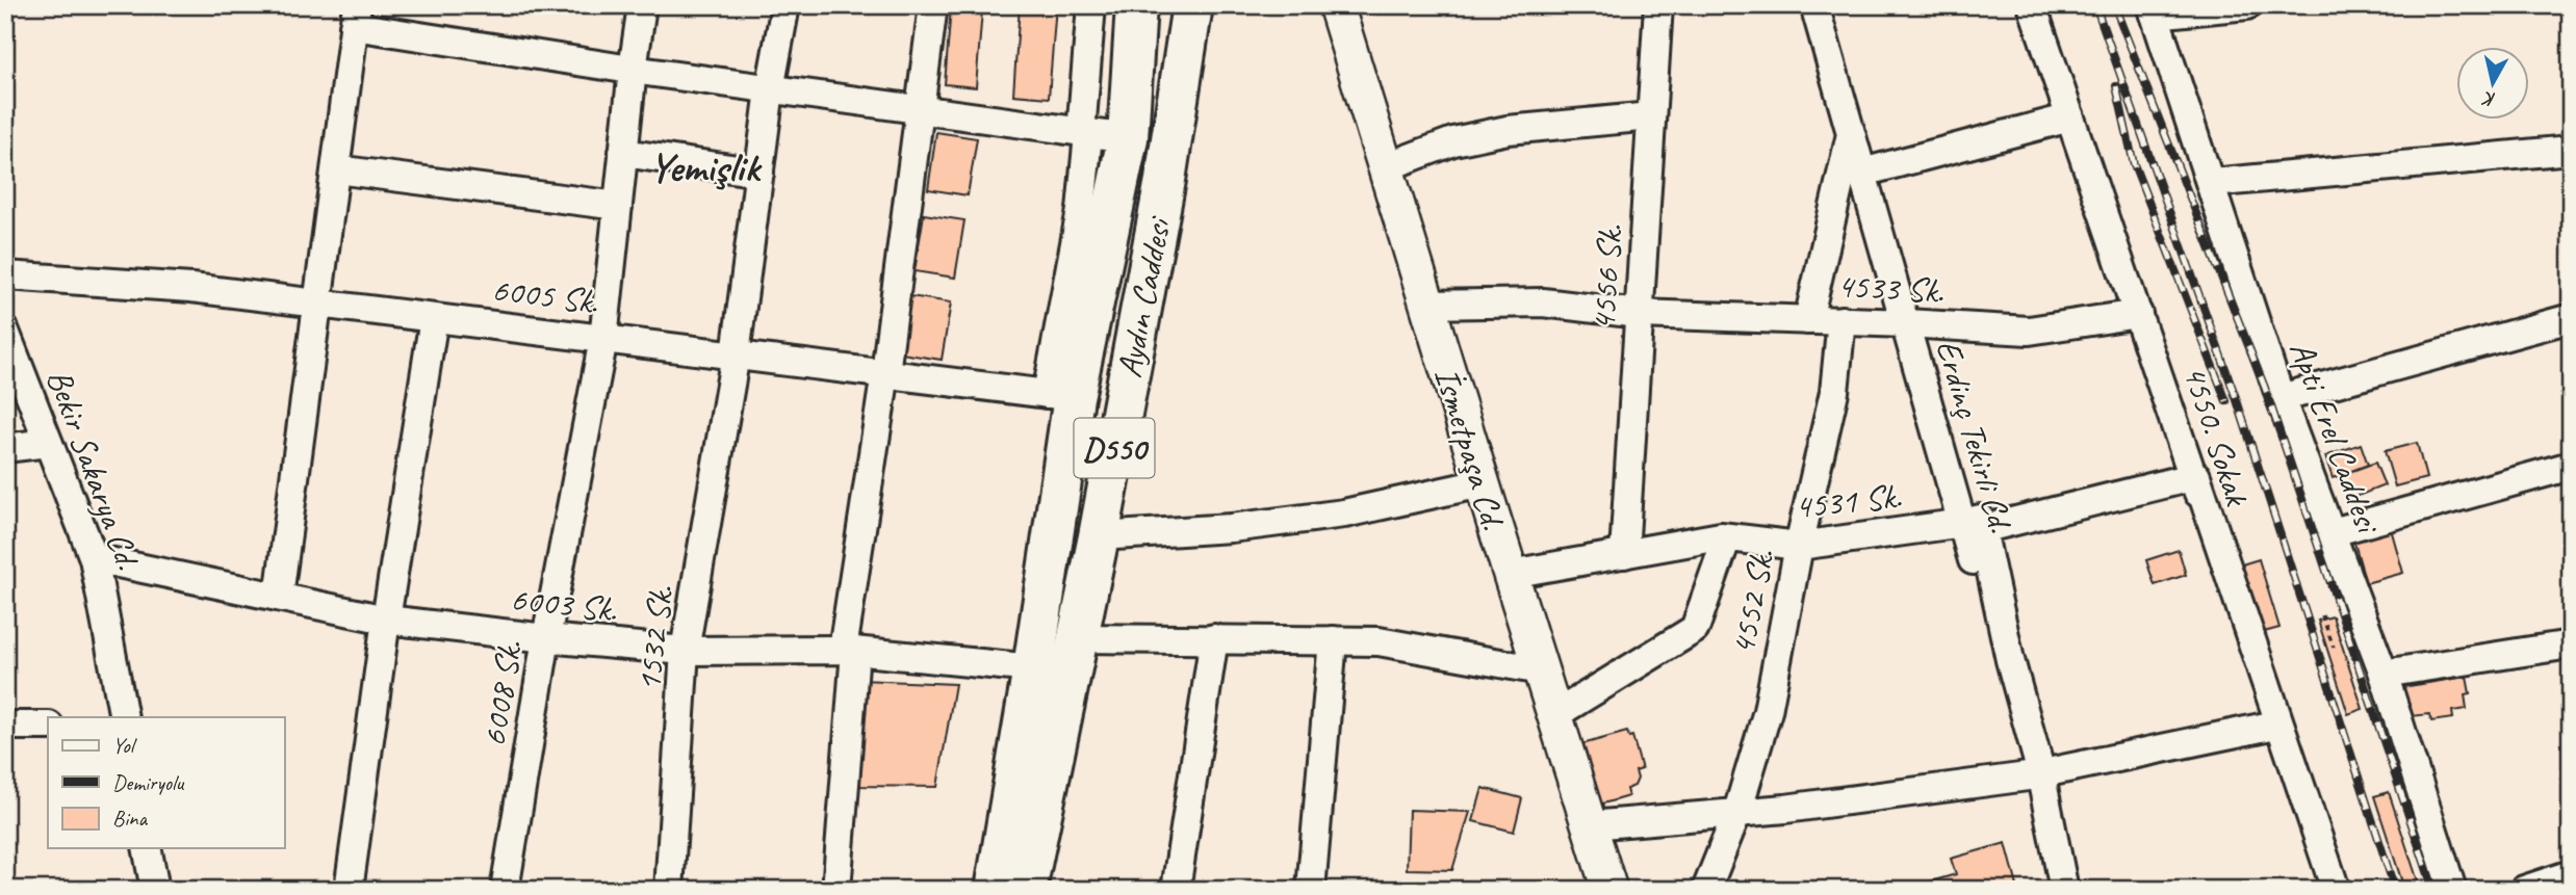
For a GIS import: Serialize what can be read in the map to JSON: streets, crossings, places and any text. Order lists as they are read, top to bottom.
{
  "streets": {
    "highway": ["Aydın Caddesi", "D550"],
    "main road": ["İsmetpaşa Cd."],
    "street": [
      "4556 Sk.",
      "4533 Sk.",
      "6005 Sk.",
      "4550. Sokak",
      "Erdinç Tekirli Cd.",
      "Apti Erel Caddesi",
      "Bekir Sakarya Cd.",
      "4531 Sk.",
      "4552 Sk.",
      "6003 Sk.",
      "1532 Sk.",
      "6008 Sk."
    ]
  },
  "crossings": [
    ["4556 Sk.", "4533 Sk."],
    ["4556 Sk.", "4531 Sk."],
    ["4533 Sk.", "4550. Sokak"],
    ["4533 Sk.", "Erdinç Tekirli Cd."],
    ["4533 Sk.", "İsmetpaşa Cd."],
    ["4533 Sk.", "4552 Sk."],
    ["6005 Sk.", "Aydın Caddesi"],
    ["6005 Sk.", "1532 Sk."],
    ["6005 Sk.", "6008 Sk."],
    ["Aydın Caddesi", "6003 Sk."],
    ["4550. Sokak", "4531 Sk."],
    ["Erdinç Tekirli Cd.", "4531 Sk."],
    ["İsmetpaşa Cd.", "4531 Sk."],
    ["Bekir Sakarya Cd.", "6003 Sk."],
    ["4531 Sk.", "4552 Sk."],
    ["6003 Sk.", "1532 Sk."],
    ["6003 Sk.", "6008 Sk."]
  ],
  "districts": ["Yemişlik"],
  "legend": ["Yol", "Demiryolu", "Bina"],
  "north": "bottom"
}
